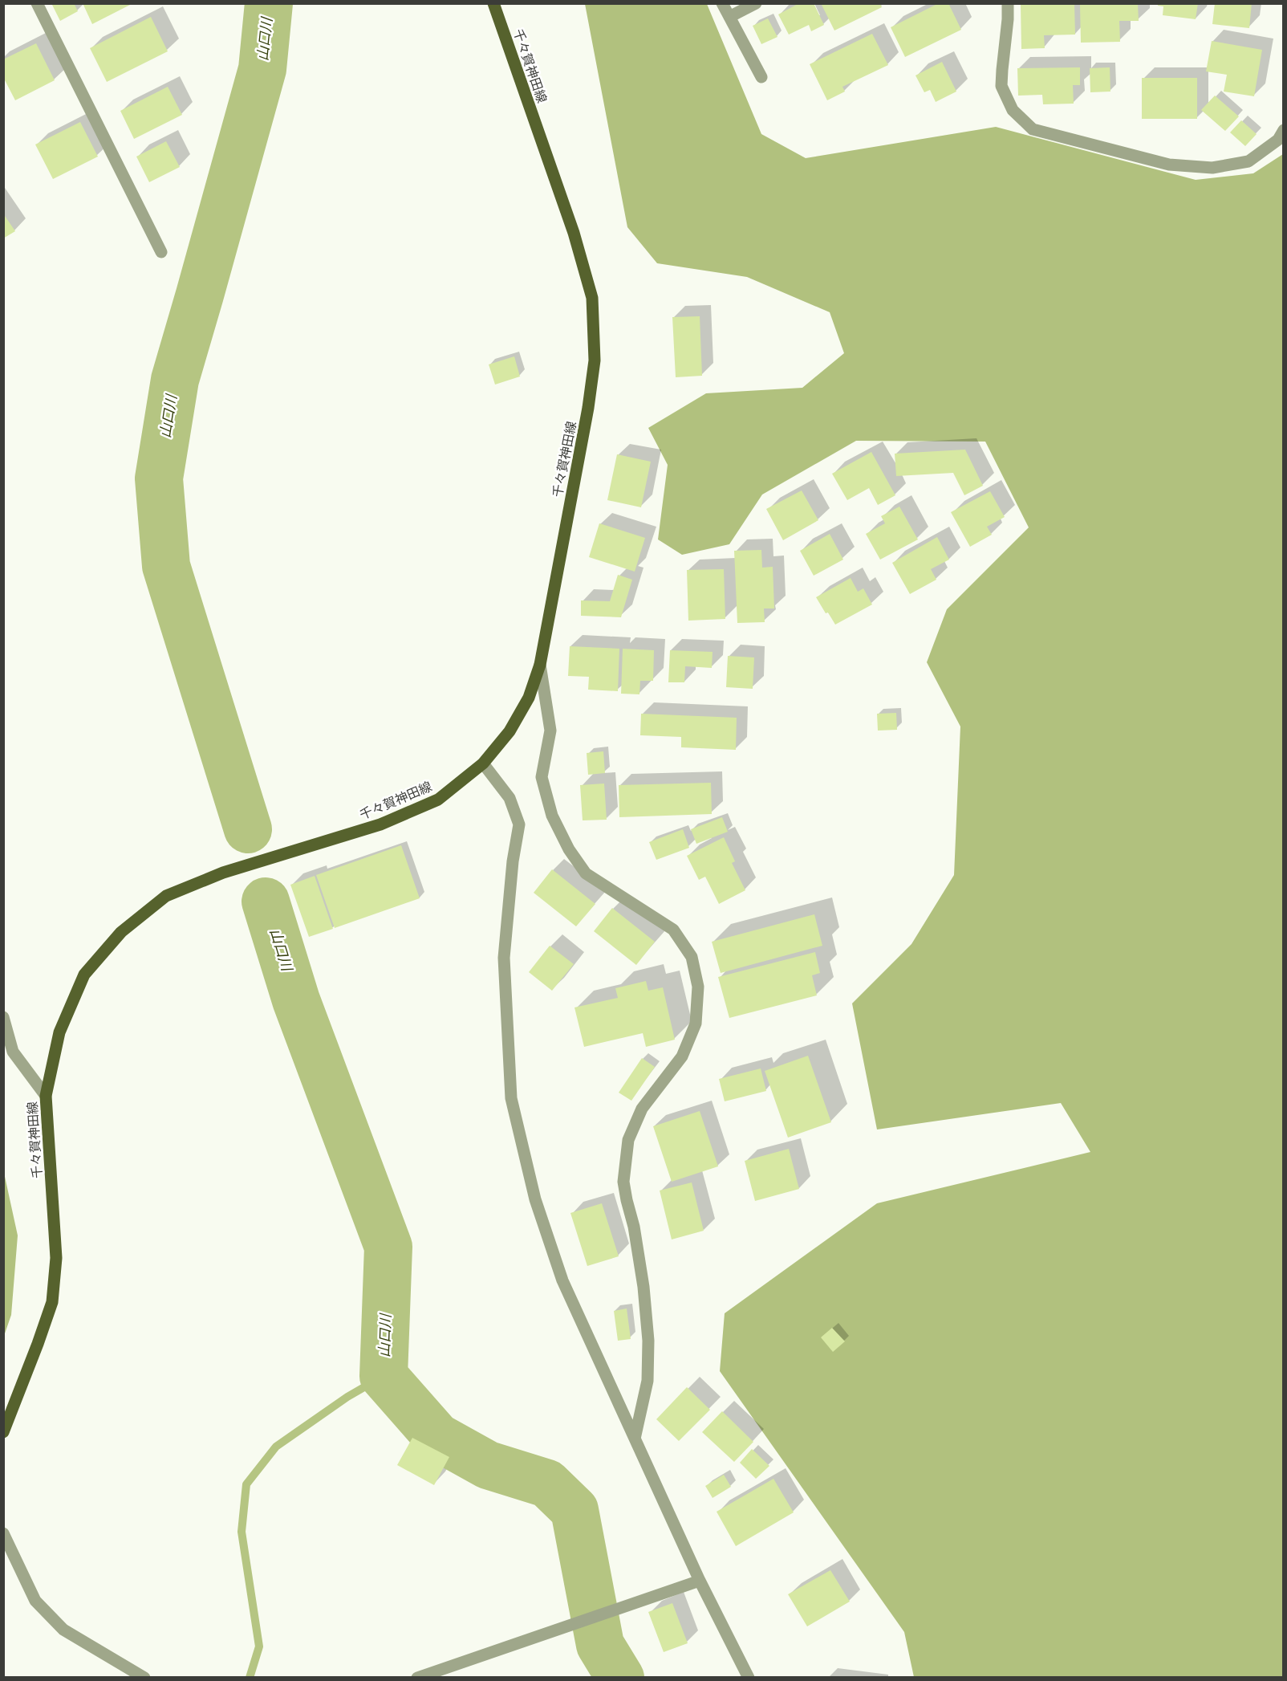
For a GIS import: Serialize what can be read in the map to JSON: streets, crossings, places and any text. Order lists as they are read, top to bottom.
{
  "streets": {
    "main road": ["千々賀神田線"]
  },
  "water": ["山口川"]
}
